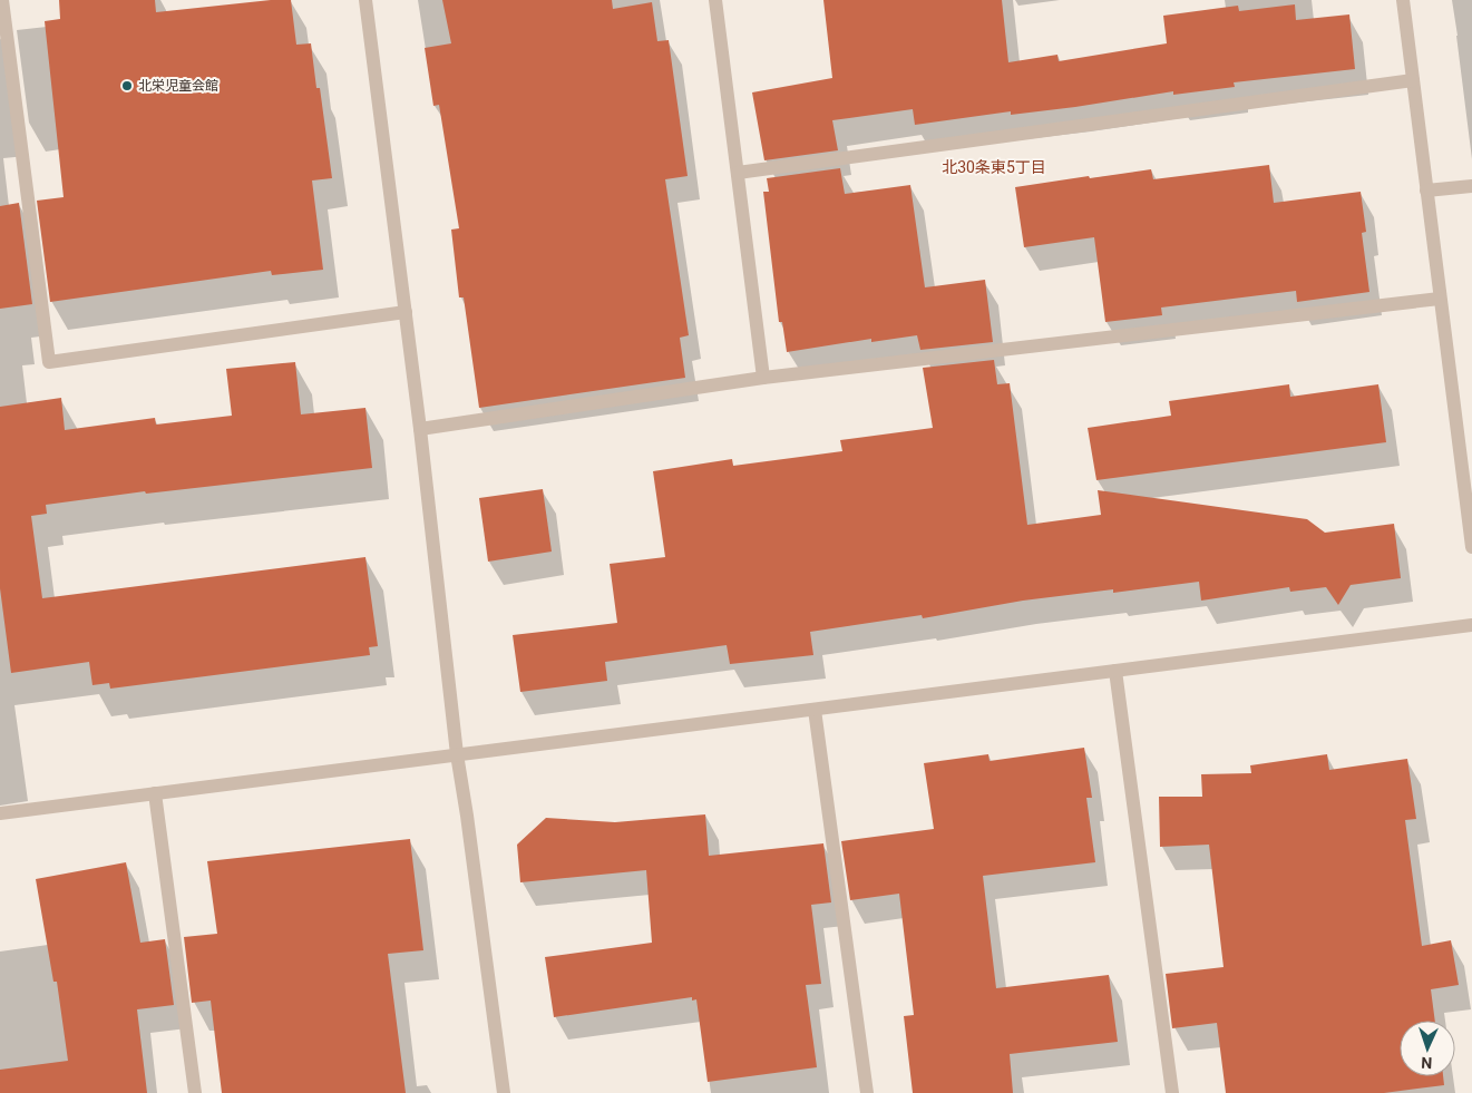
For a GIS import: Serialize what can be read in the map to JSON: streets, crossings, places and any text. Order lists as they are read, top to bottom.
{
  "districts": ["北30条東5丁目"],
  "places": ["北栄児童会館"],
  "north": "bottom"
}
